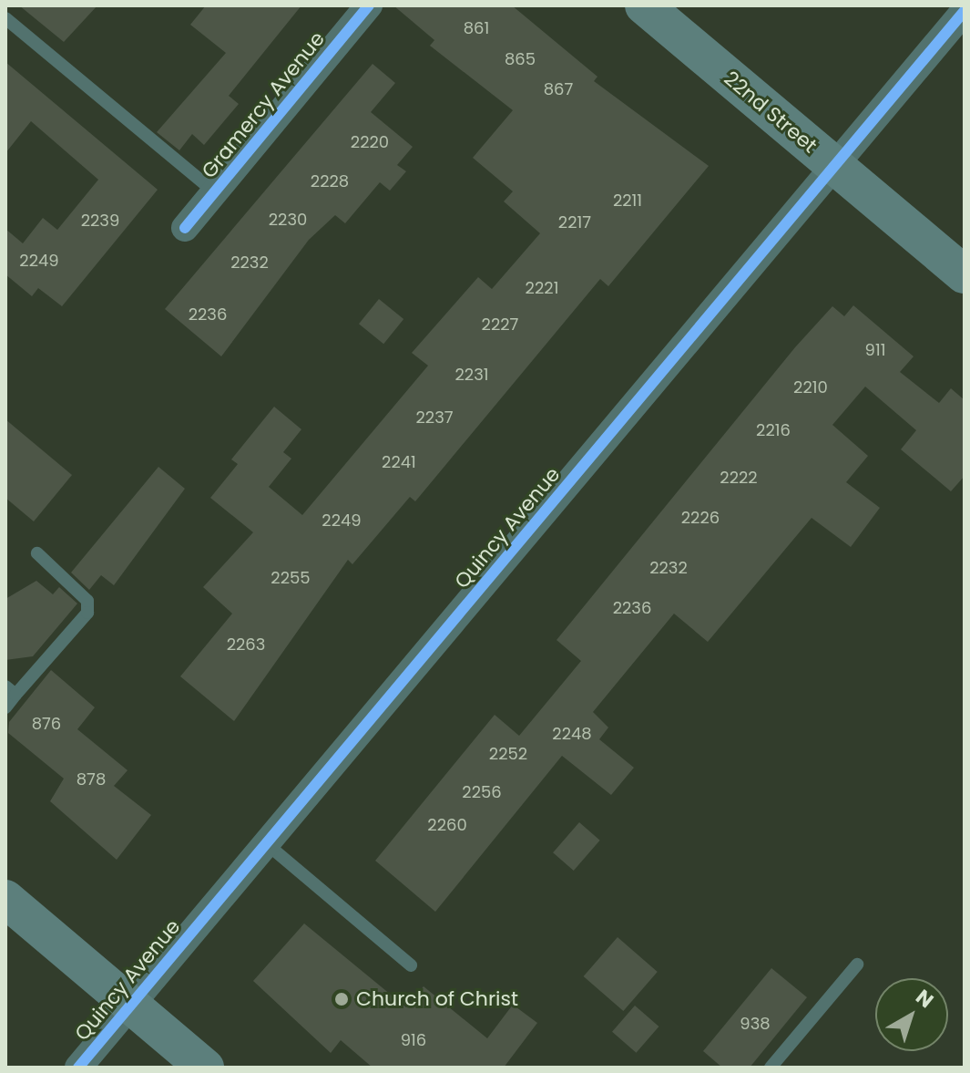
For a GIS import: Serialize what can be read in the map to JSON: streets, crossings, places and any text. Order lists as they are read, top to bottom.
{
  "streets": {
    "street": ["Gramercy Avenue", "22nd Street", "Quincy Avenue"]
  },
  "crossings": [
    ["22nd Street", "Quincy Avenue"]
  ],
  "places": ["Church of Christ"],
  "house_numbers": [
    "861",
    "865",
    "867",
    "2220",
    "2228",
    "2211",
    "2230",
    "2239",
    "2217",
    "2249",
    "2232",
    "2221",
    "2236",
    "2227",
    "911",
    "2231",
    "2210",
    "2237",
    "2216",
    "2241",
    "2222",
    "2226",
    "2249",
    "2232",
    "2255",
    "2236",
    "2263",
    "876",
    "2248",
    "2252",
    "878",
    "2256",
    "2260",
    "938",
    "916"
  ],
  "north": "top right"
}
